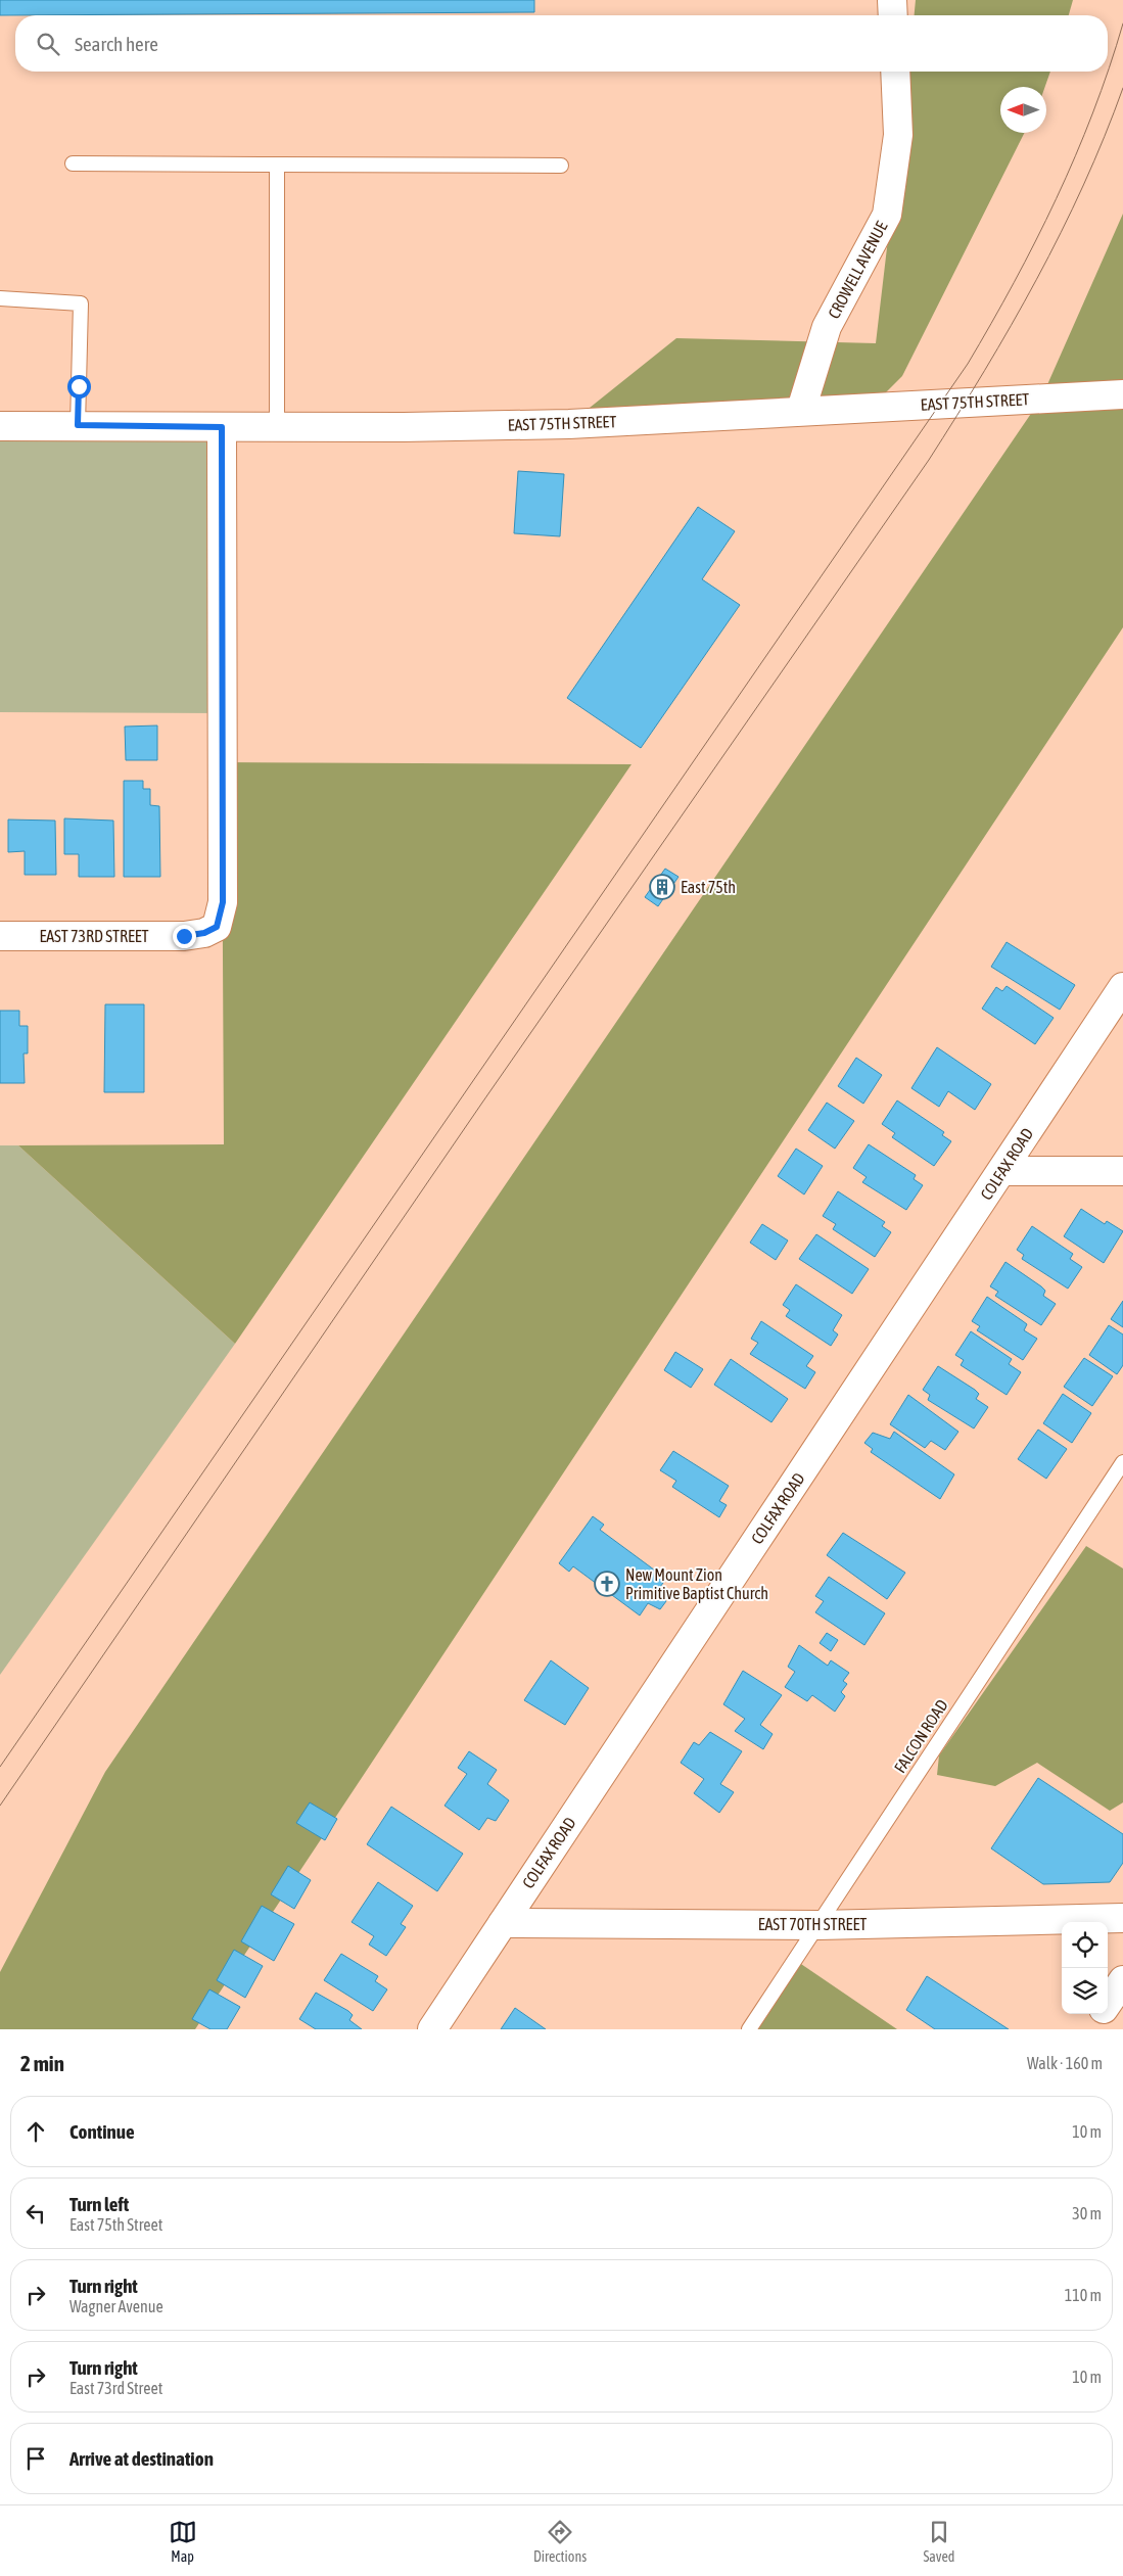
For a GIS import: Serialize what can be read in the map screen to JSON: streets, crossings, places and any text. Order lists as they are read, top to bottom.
{
  "streets": {
    "street": [
      "CROWELL AVENUE",
      "EAST 75TH STREET",
      "EAST 73RD STREET",
      "COLFAX ROAD",
      "EAST 70TH STREET"
    ],
    "lane": ["FALCON ROAD"]
  },
  "crossings": [
    ["CROWELL AVENUE", "EAST 75TH STREET"],
    ["EAST 75TH STREET", "EAST 73RD STREET"],
    ["COLFAX ROAD", "EAST 70TH STREET"],
    ["FALCON ROAD", "EAST 70TH STREET"]
  ],
  "places": {
    "building": ["East 75th"],
    "church": ["New Mount Zion Primitive Baptist Church"]
  },
  "north": "left",
  "page": {
    "search": "Search here",
    "heading": ["2 min", "Walk · 160 m"],
    "list": [
      ["Continue", "10 m"],
      ["Turn left", "East 75th Street", "30 m"],
      ["Turn right", "Wagner Avenue", "110 m"],
      ["Turn right", "East 73rd Street", "10 m"],
      "Arrive at destination"
    ],
    "nav": ["Map", "Directions", "Saved"]
  }
}
